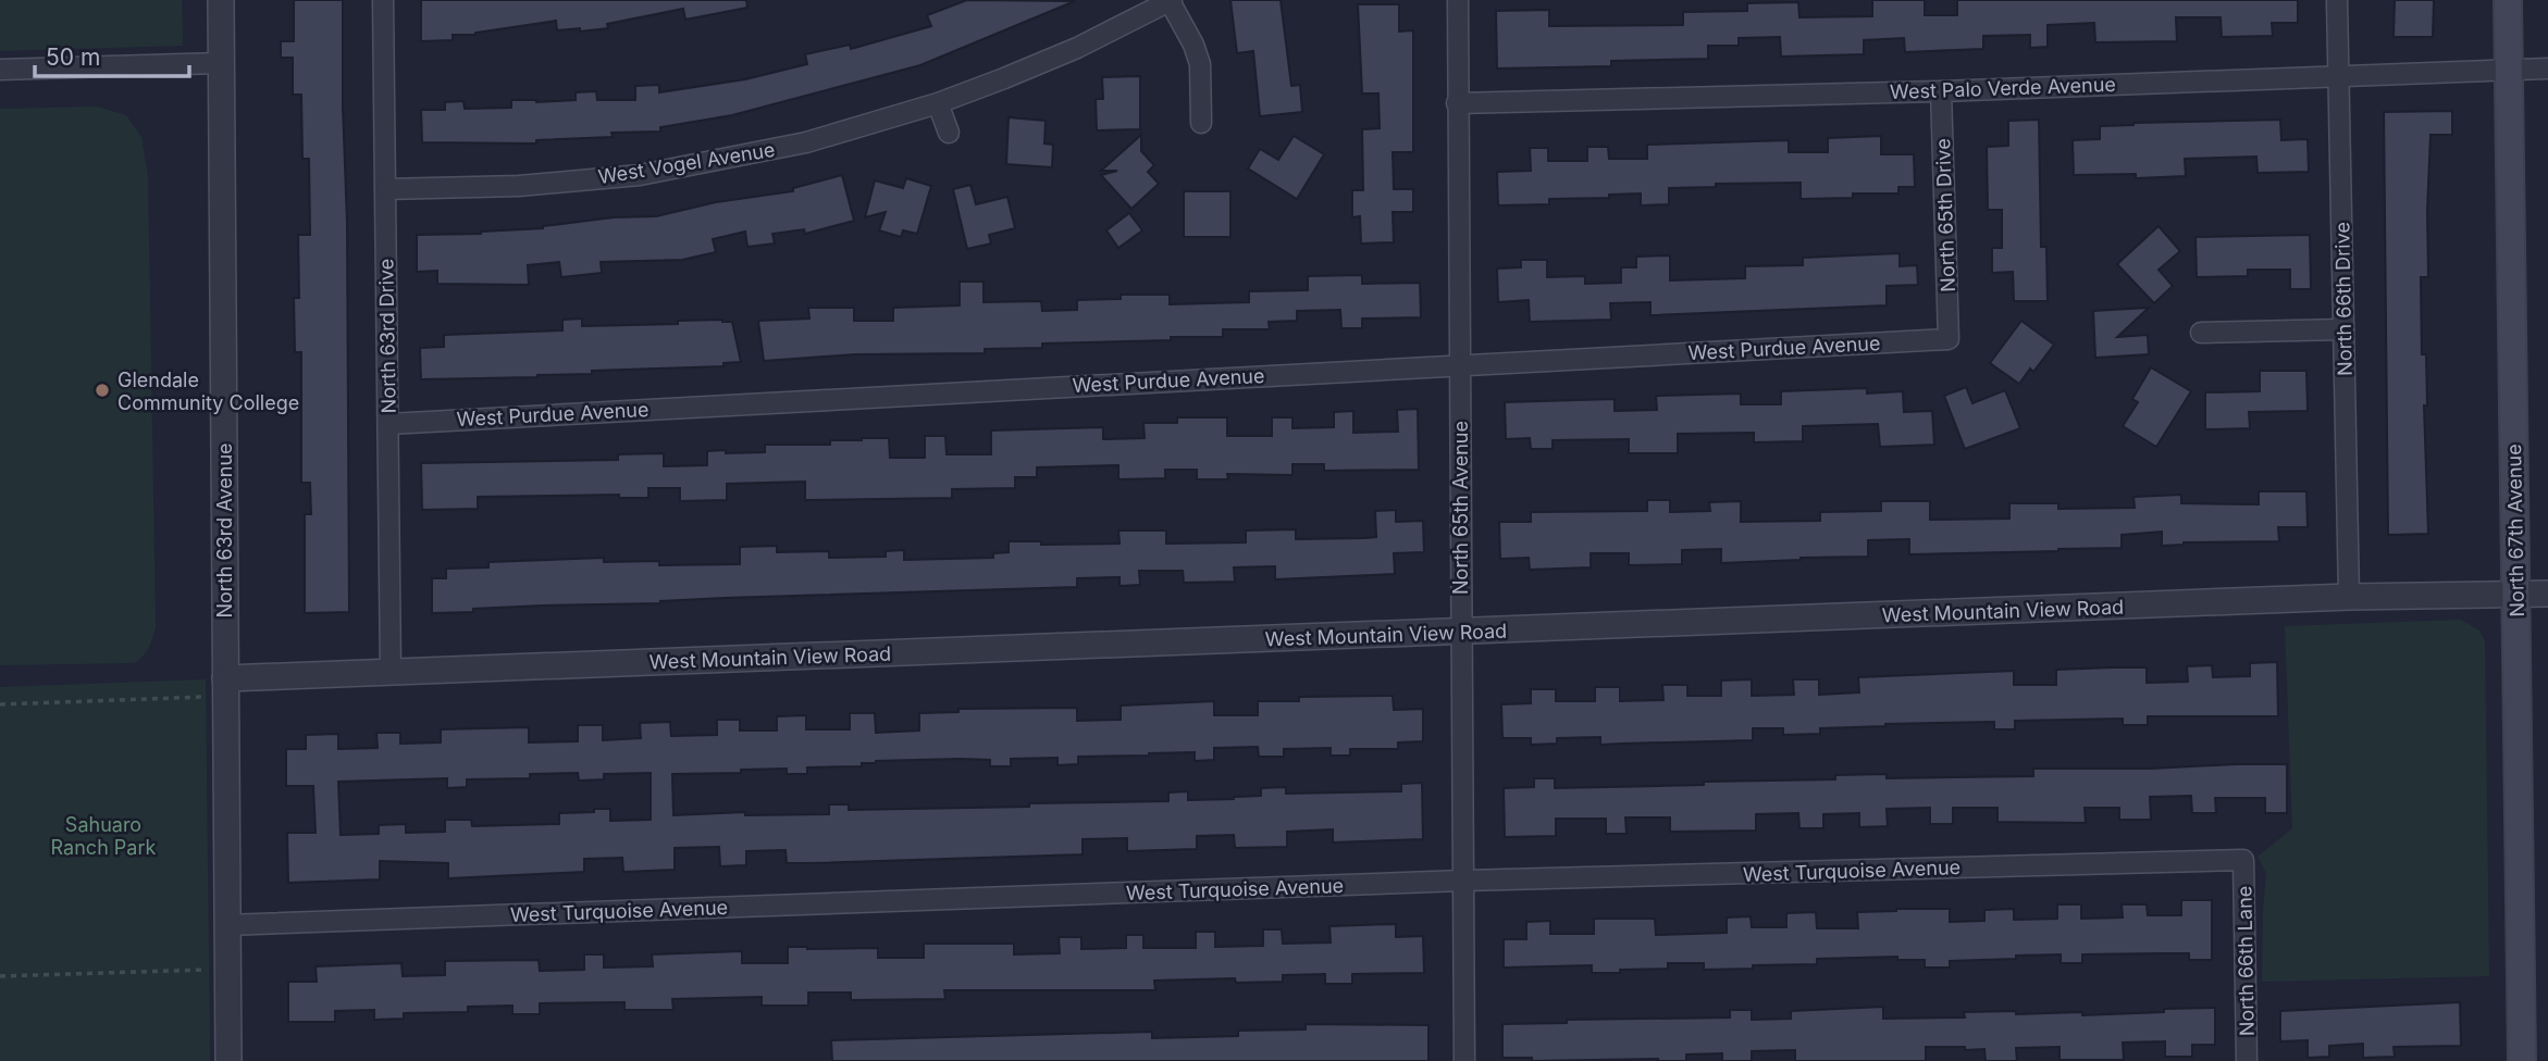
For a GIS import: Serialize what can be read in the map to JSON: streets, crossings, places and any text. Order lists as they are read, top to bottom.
{
  "streets": {
    "main road": ["North 67th Avenue"],
    "street": [
      "West Palo Verde Avenue",
      "West Vogel Avenue",
      "North 65th Drive",
      "North 66th Drive",
      "North 63rd Drive",
      "West Purdue Avenue",
      "North 65th Avenue",
      "North 63rd Avenue",
      "West Mountain View Road",
      "West Turquoise Avenue",
      "North 66th Lane"
    ]
  },
  "crossings": [
    ["West Palo Verde Avenue", "North 65th Drive"],
    ["West Palo Verde Avenue", "North 66th Drive"],
    ["West Palo Verde Avenue", "North 65th Avenue"],
    ["West Palo Verde Avenue", "North 67th Avenue"],
    ["West Vogel Avenue", "North 63rd Drive"],
    ["North 65th Drive", "West Purdue Avenue"],
    ["North 66th Drive", "West Mountain View Road"],
    ["North 63rd Drive", "West Purdue Avenue"],
    ["North 63rd Drive", "West Mountain View Road"],
    ["West Purdue Avenue", "North 65th Avenue"],
    ["North 65th Avenue", "West Mountain View Road"],
    ["North 65th Avenue", "West Turquoise Avenue"],
    ["North 63rd Avenue", "West Mountain View Road"],
    ["North 63rd Avenue", "West Turquoise Avenue"],
    ["North 67th Avenue", "West Mountain View Road"],
    ["West Turquoise Avenue", "North 66th Lane"]
  ],
  "parks": ["Sahuaro Ranch Park"],
  "places": ["Glendale Community College"],
  "scale_bar": "50 m"
}
